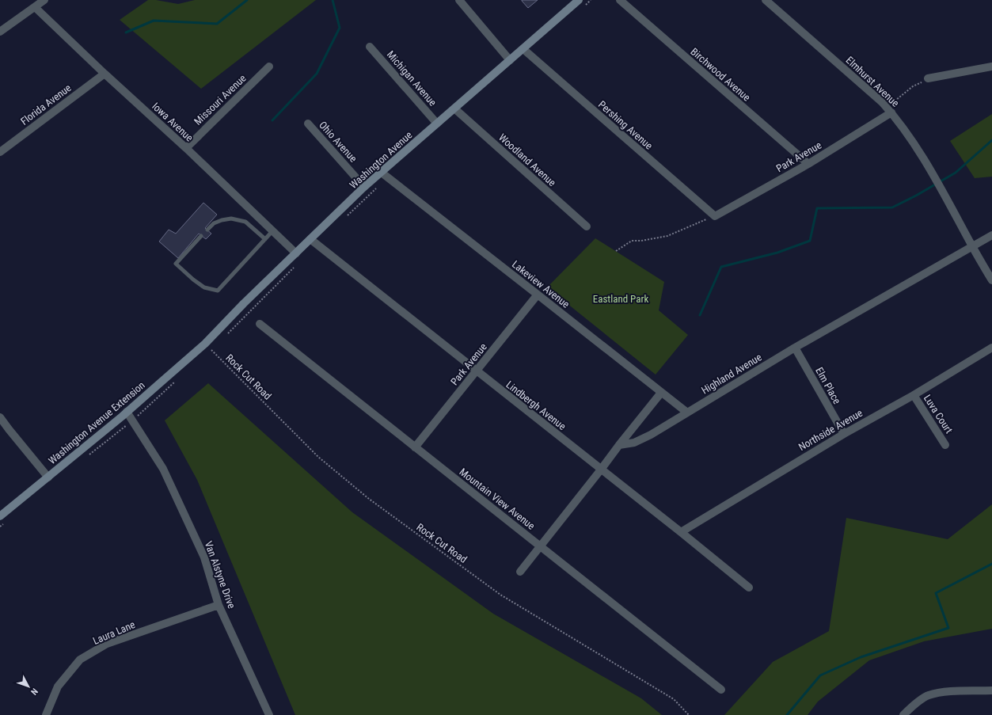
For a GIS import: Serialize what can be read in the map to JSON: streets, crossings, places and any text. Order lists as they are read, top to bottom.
{
  "streets": {
    "street": [
      "Birchwood Avenue",
      "Michigan Avenue",
      "Elmhurst Avenue",
      "Missouri Avenue",
      "Florida Avenue",
      "Iowa Avenue",
      "Pershing Avenue",
      "Ohio Avenue",
      "Park Avenue",
      "Washington Avenue",
      "Woodland Avenue",
      "Lakeview Avenue",
      "Highland Avenue",
      "Elm Place",
      "Lindbergh Avenue",
      "Luva Court",
      "Washington Avenue Extension",
      "Northside Avenue",
      "Mountain View Avenue",
      "Van Alstyne Drive",
      "Laura Lane"
    ],
    "path": ["Rock Cut Road"]
  },
  "crossings": [
    ["Birchwood Avenue", "Park Avenue"],
    ["Michigan Avenue", "Washington Avenue"],
    ["Elmhurst Avenue", "Park Avenue"],
    ["Elmhurst Avenue", "Highland Avenue"],
    ["Missouri Avenue", "Iowa Avenue"],
    ["Florida Avenue", "Iowa Avenue"],
    ["Iowa Avenue", "Washington Avenue"],
    ["Pershing Avenue", "Park Avenue"],
    ["Pershing Avenue", "Washington Avenue"],
    ["Ohio Avenue", "Washington Avenue"],
    ["Park Avenue", "Lakeview Avenue"],
    ["Park Avenue", "Lindbergh Avenue"],
    ["Park Avenue", "Mountain View Avenue"],
    ["Washington Avenue", "Woodland Avenue"],
    ["Washington Avenue", "Lakeview Avenue"],
    ["Washington Avenue", "Lindbergh Avenue"],
    ["Washington Avenue", "Washington Avenue Extension"],
    ["Lakeview Avenue", "Highland Avenue"],
    ["Highland Avenue", "Elm Place"],
    ["Elm Place", "Northside Avenue"],
    ["Lindbergh Avenue", "Northside Avenue"],
    ["Luva Court", "Northside Avenue"],
    ["Washington Avenue Extension", "Van Alstyne Drive"],
    ["Van Alstyne Drive", "Laura Lane"]
  ],
  "parks": ["Eastland Park"],
  "north": "bottom right"
}
